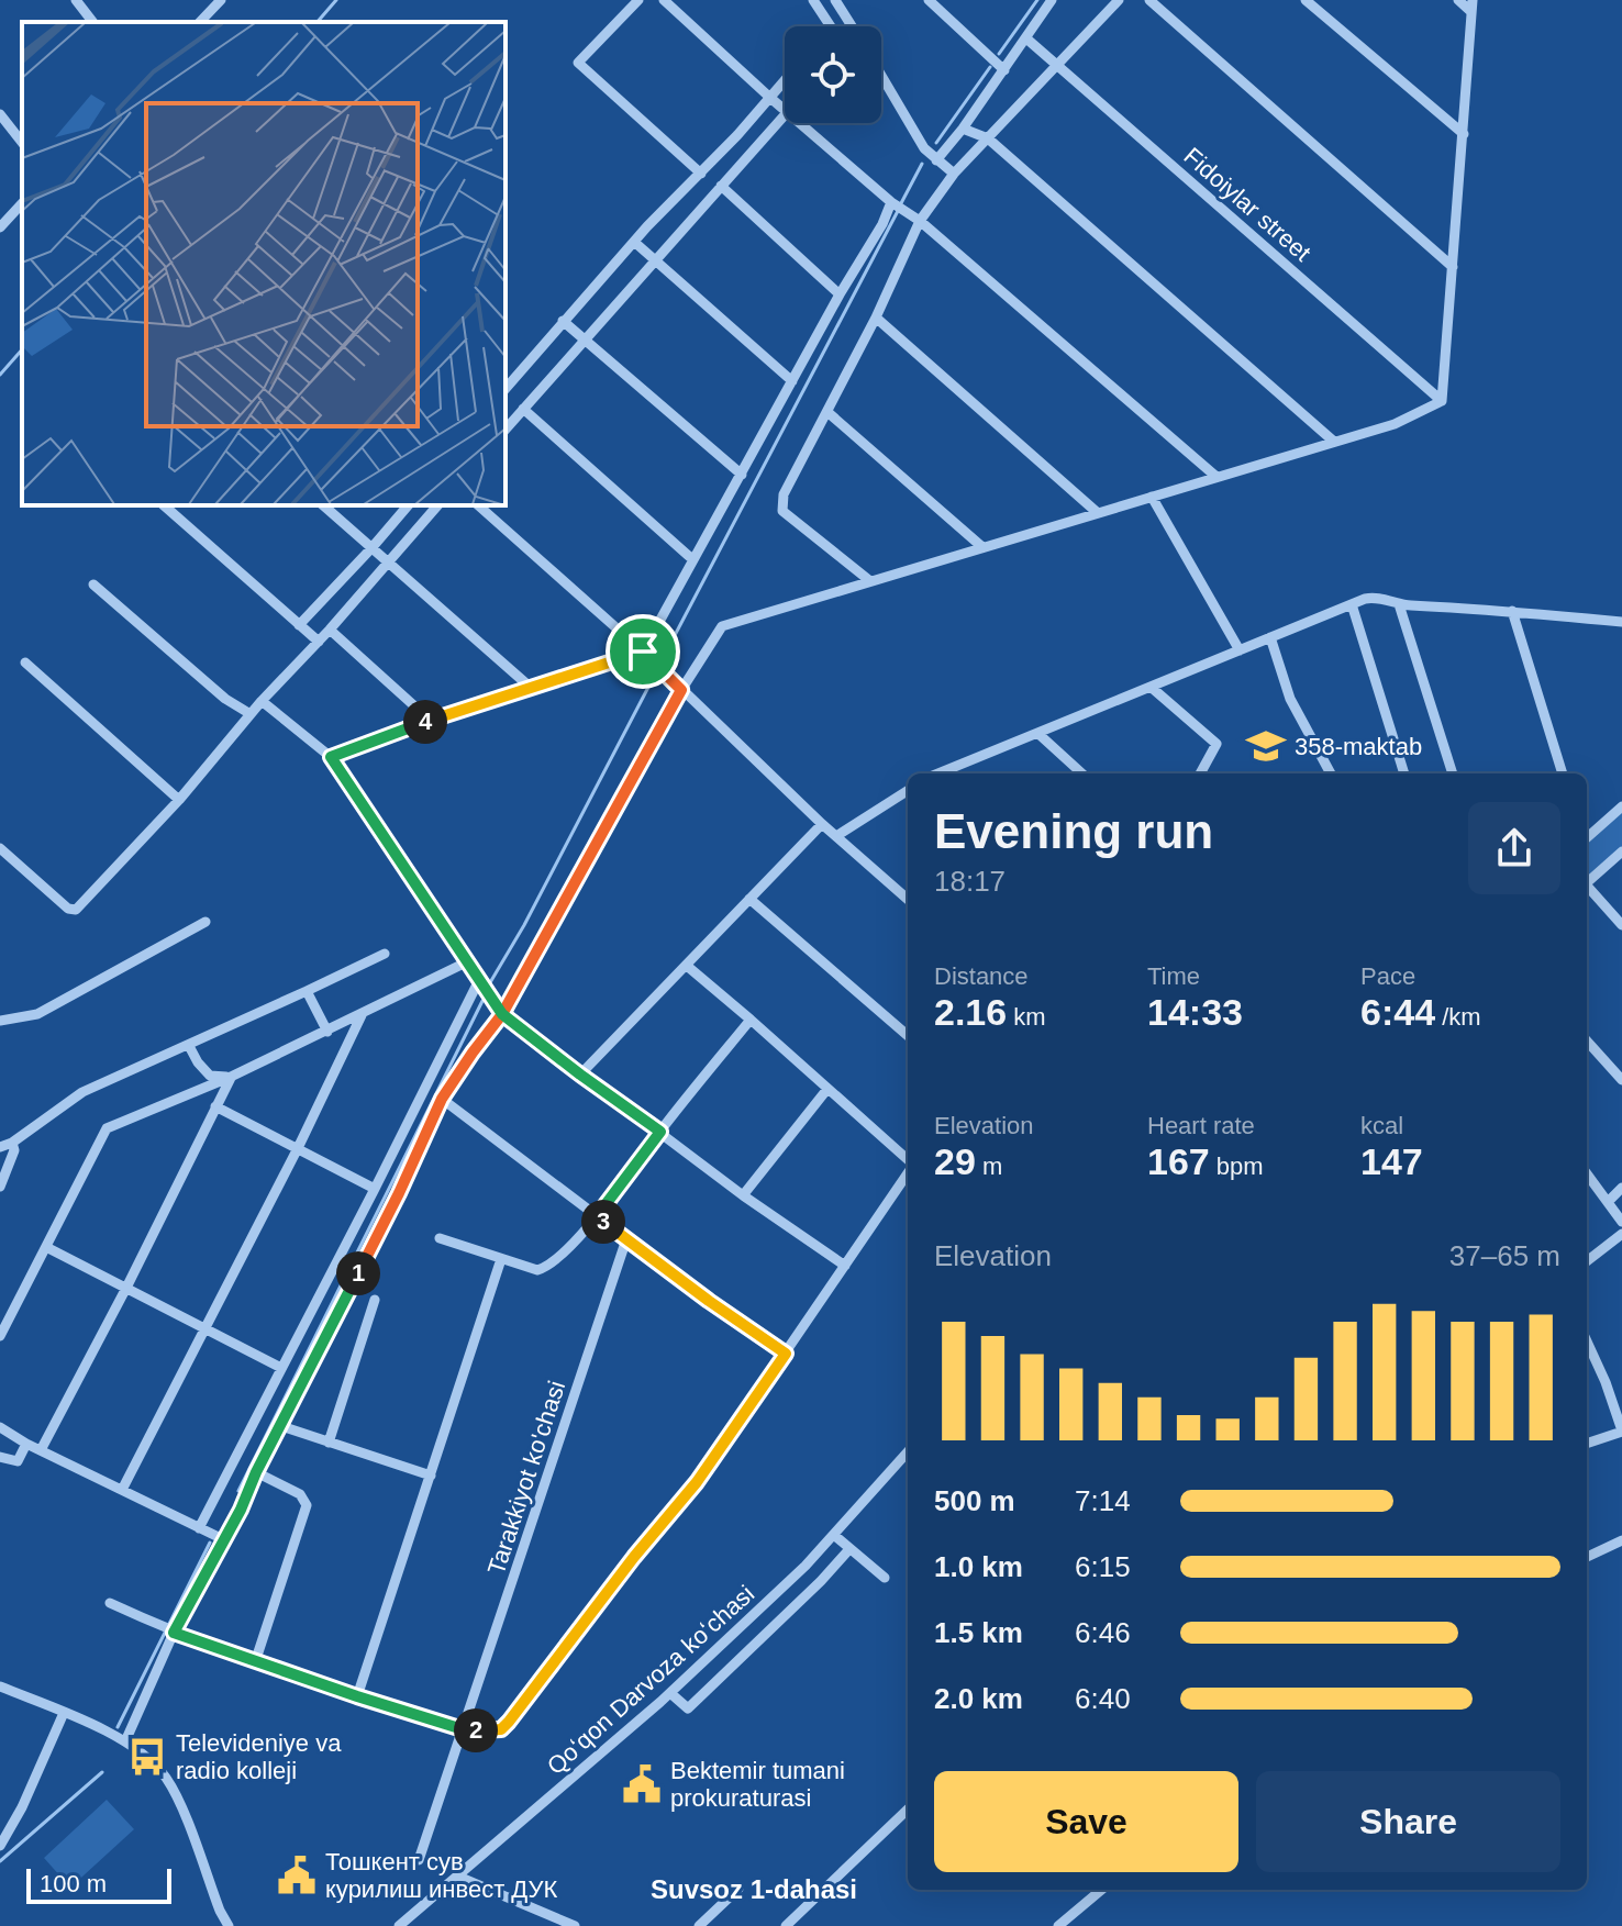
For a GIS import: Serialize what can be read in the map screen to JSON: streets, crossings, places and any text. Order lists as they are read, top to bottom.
{
  "streets": {
    "street": ["Fidoiylar street", "Tarakkiyot ko'chasi", "Qoʻqon Darvoza koʻchasi"]
  },
  "districts": ["Suvsoz 1-dahasi"],
  "places": {
    "school or university": ["358-maktab"],
    "bus stop": ["Televideniye va radio kolleji"],
    "public building": ["Bektemir tumani prokuraturasi", "Тошкент сув курилиш инвест ДУК"]
  },
  "scale_bar": "100 m",
  "page": {
    "pins": [
      "4",
      "3",
      "1",
      "2"
    ],
    "heading": ["Evening run", "18:17"],
    "stats": [
      ["Distance", "2.16 km"],
      ["Time", "14:33"],
      ["Pace", "6:44 /km"],
      ["Elevation", "29 m"],
      ["Heart rate", "167 bpm"],
      ["kcal", "147"]
    ],
    "chart": ["Elevation", "37–65 m"],
    "list": [
      {
        "name": "500 m",
        "note": "7:14"
      },
      {
        "name": "1.0 km",
        "note": "6:15"
      },
      {
        "name": "1.5 km",
        "note": "6:46"
      },
      {
        "name": "2.0 km",
        "note": "6:40"
      }
    ],
    "buttons": ["Save", "Share"],
    "scale": "100 m"
  }
}
